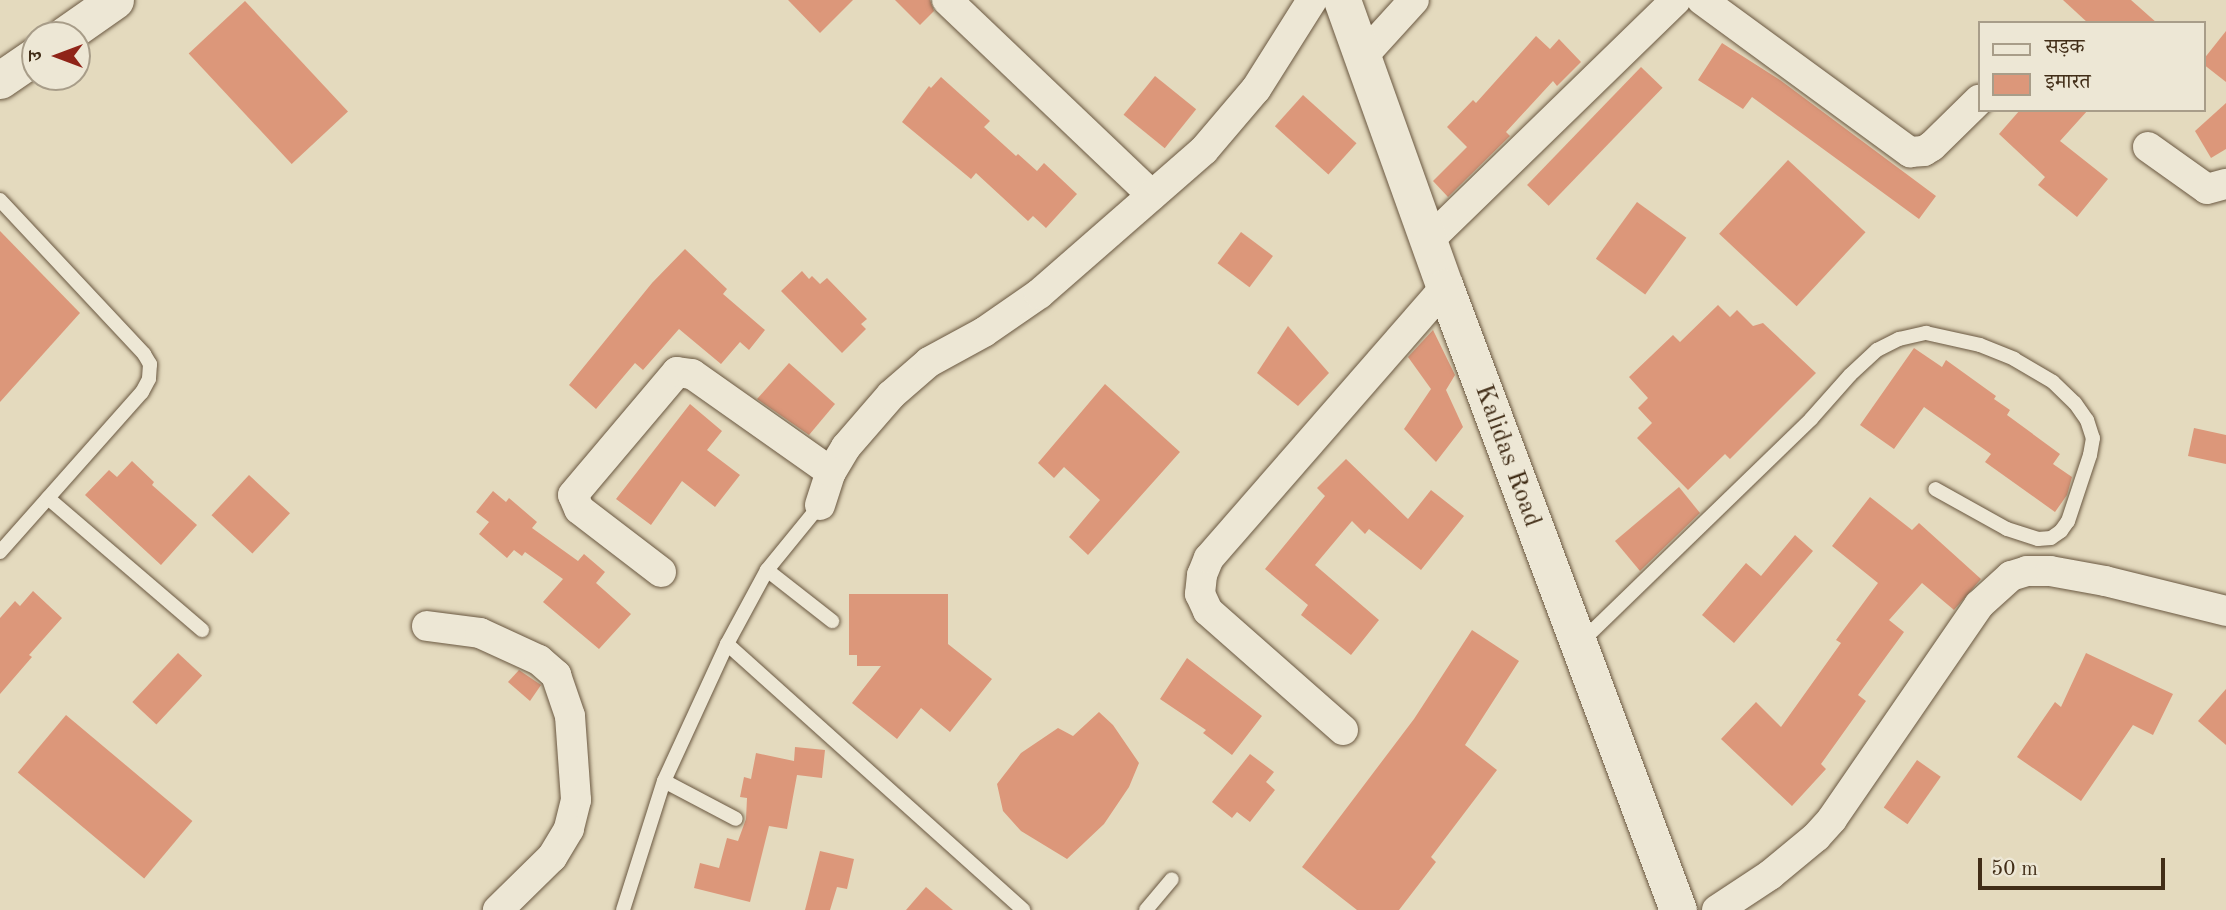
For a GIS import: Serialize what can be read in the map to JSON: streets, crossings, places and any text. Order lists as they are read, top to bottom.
{
  "streets": {
    "street": ["Kalidas Road"]
  },
  "legend": ["सड़क", "इमारत"],
  "scale_bar": "50 m",
  "north": "left"
}
